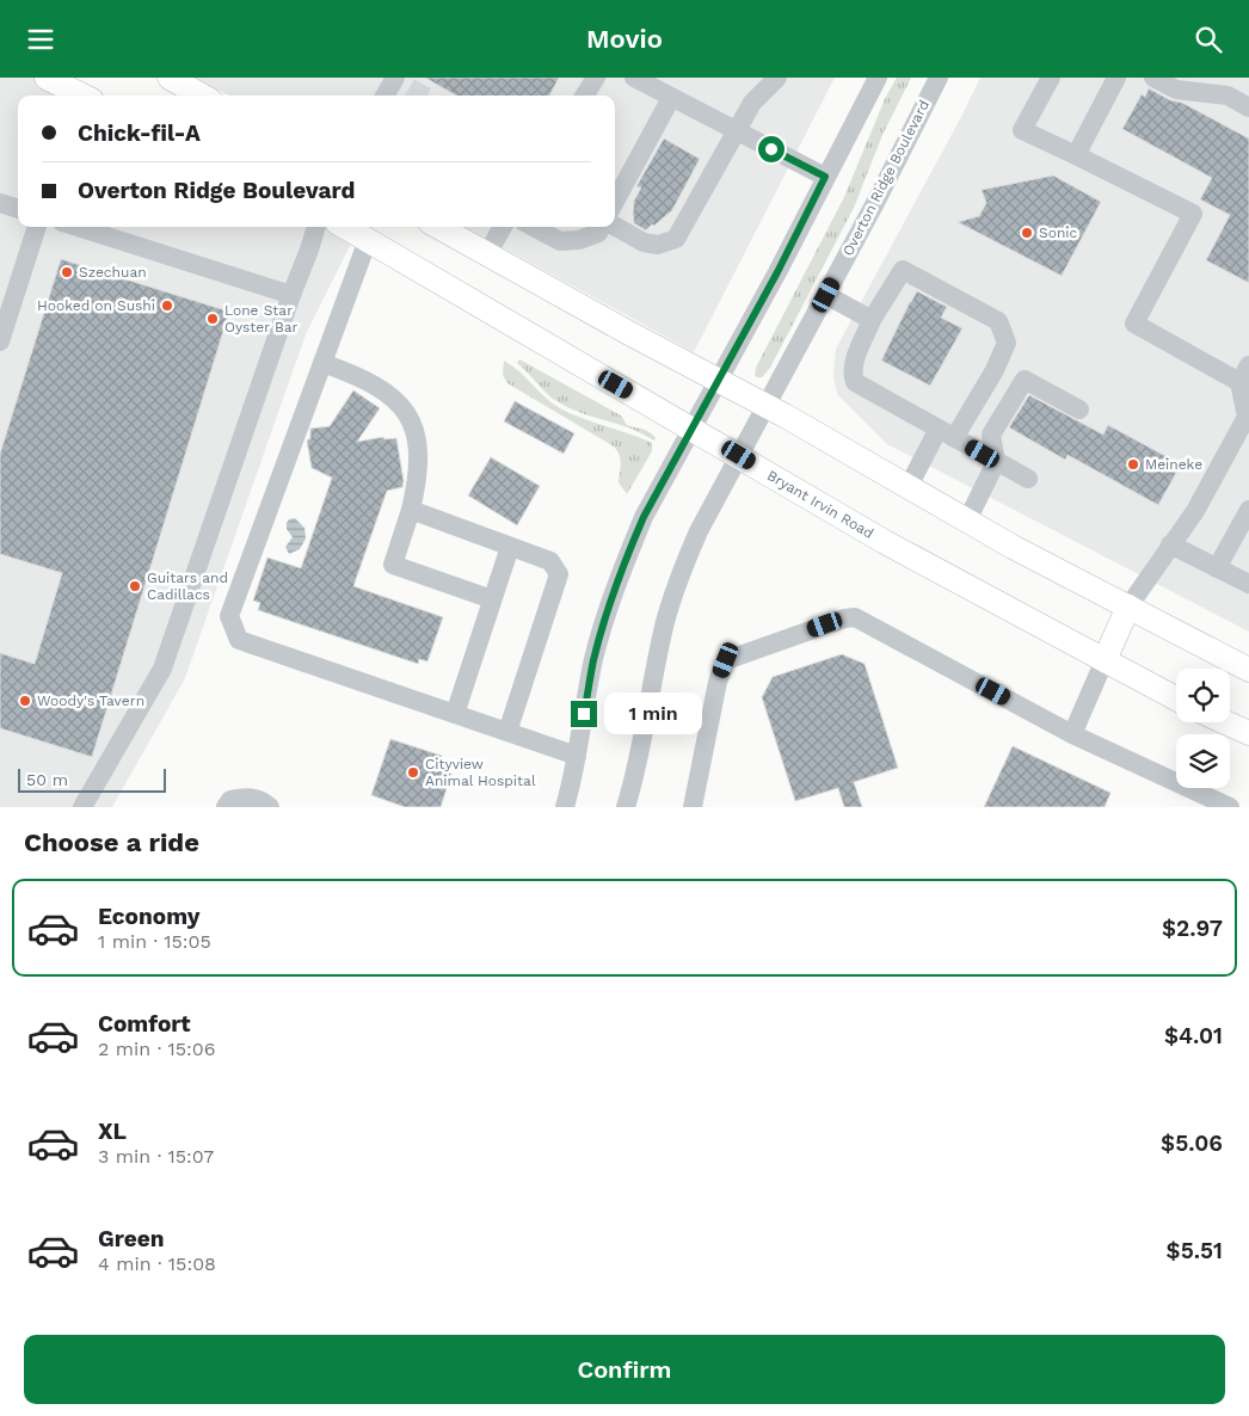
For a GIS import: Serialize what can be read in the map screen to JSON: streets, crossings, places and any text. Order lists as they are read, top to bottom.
{
  "streets": {
    "main road": ["Bryant Irvin Road"],
    "street": ["Overton Ridge Boulevard"]
  },
  "crossings": [
    ["Overton Ridge Boulevard", "Bryant Irvin Road"]
  ],
  "places": [
    "Sonic",
    "Szechuan",
    "Hooked on Sushi",
    "Lone Star Oyster Bar",
    "Meineke",
    "Guitars and Cadillacs",
    "Woody's Tavern",
    "Cityview Animal Hospital"
  ],
  "scale_bar": "50 m",
  "page": {
    "header": "Movio",
    "banner": ["Chick-fil-A", "Overton Ridge Boulevard"],
    "bubble": "1 min",
    "scale": "50 m",
    "heading": "Choose a ride",
    "list": [
      {
        "name": "Economy",
        "note": "1 min · 15:05",
        "value": "$2.97"
      },
      {
        "name": "Comfort",
        "note": "2 min · 15:06",
        "value": "$4.01"
      },
      {
        "name": "XL",
        "note": "3 min · 15:07",
        "value": "$5.06"
      },
      {
        "name": "Green",
        "note": "4 min · 15:08",
        "value": "$5.51"
      }
    ],
    "buttons": "Confirm"
  }
}
